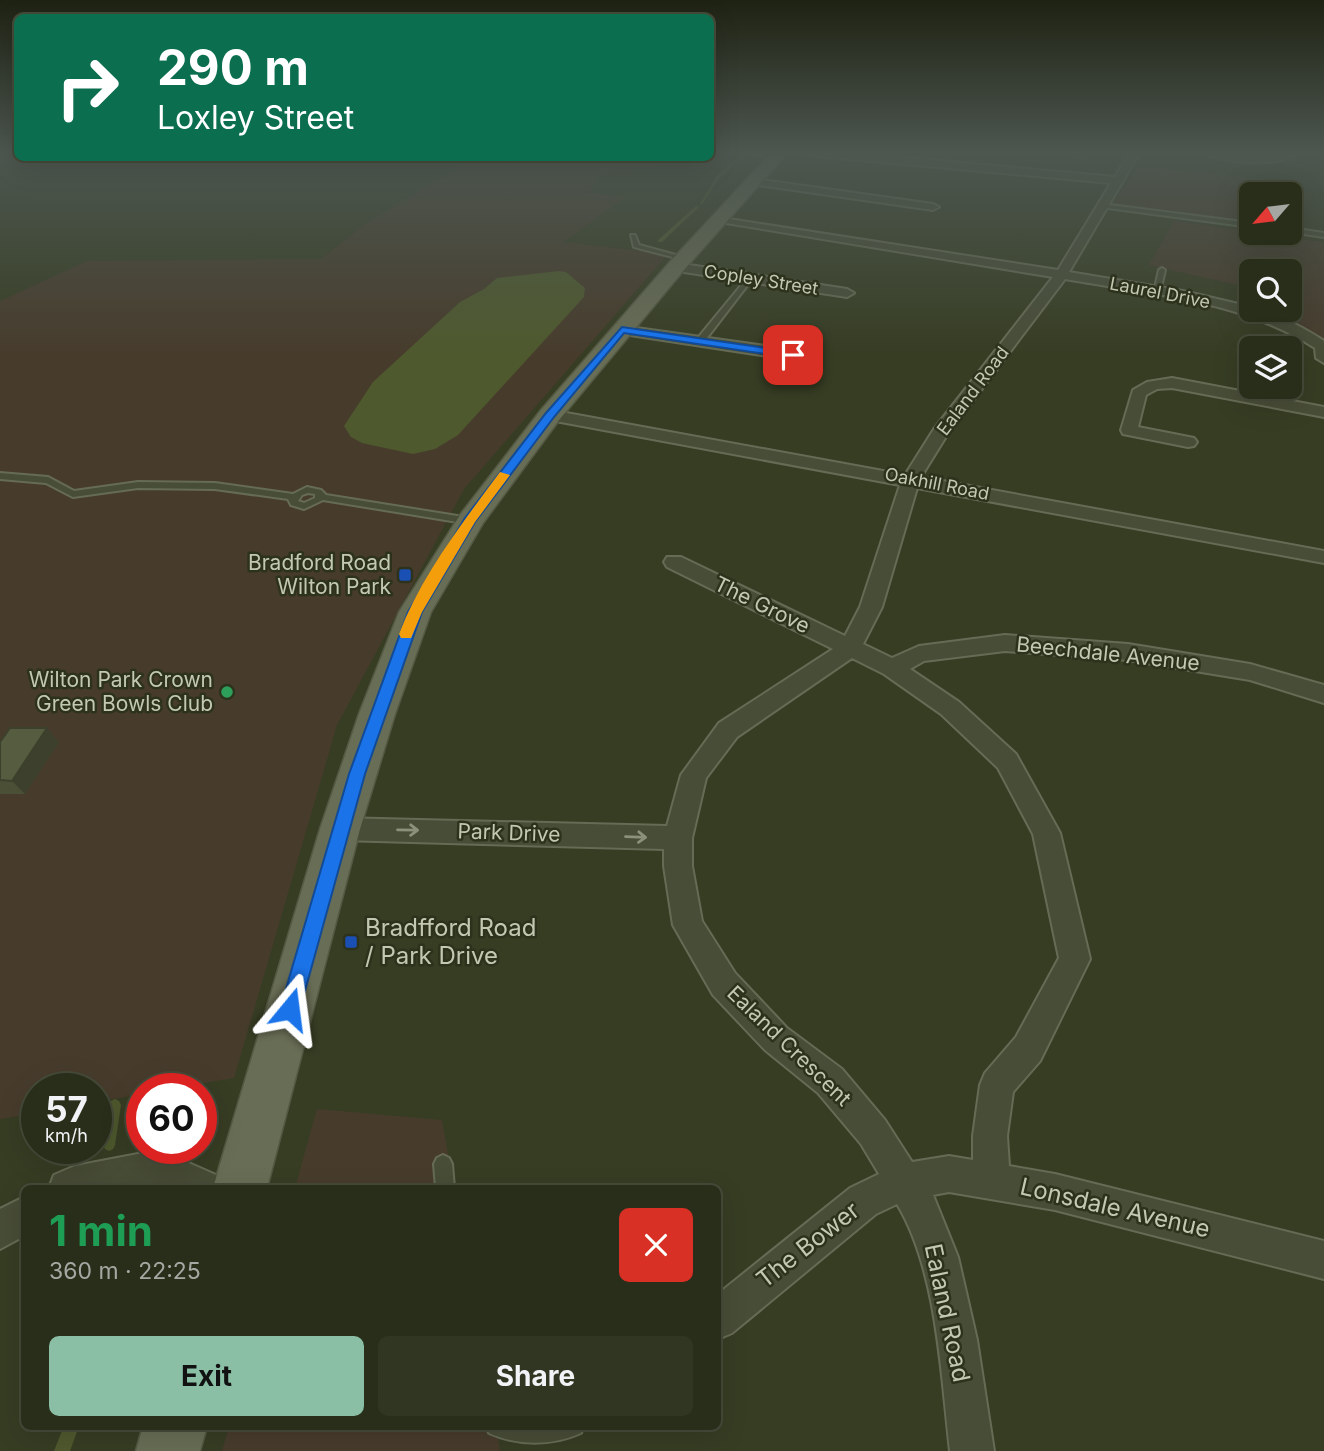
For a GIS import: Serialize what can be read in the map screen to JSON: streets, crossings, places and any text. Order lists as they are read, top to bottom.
{
  "streets": {
    "street": [
      "Copley Street",
      "Laurel Drive",
      "Ealand Road",
      "Oakhill Road",
      "The Grove",
      "Beechdale Avenue",
      "Park Drive",
      "Ealand Crescent",
      "Lonsdale Avenue",
      "The Bower"
    ]
  },
  "crossings": [
    ["Laurel Drive", "Ealand Road"],
    ["Ealand Road", "Oakhill Road"],
    ["Ealand Road", "The Grove"],
    ["Ealand Road", "Ealand Crescent"],
    ["Ealand Road", "Lonsdale Avenue"],
    ["Ealand Road", "The Bower"],
    ["The Grove", "Beechdale Avenue"],
    ["The Grove", "Ealand Crescent"],
    ["The Grove", "Lonsdale Avenue"],
    ["Park Drive", "Ealand Crescent"],
    ["Ealand Crescent", "Lonsdale Avenue"],
    ["Ealand Crescent", "The Bower"],
    ["Lonsdale Avenue", "The Bower"]
  ],
  "one_way": ["Park Drive"],
  "places": {
    "transit": ["Bradford Road Wilton Park", "Bradfford Road / Park Drive"],
    "other": ["Wilton Park Crown Green Bowls Club"]
  },
  "north": "bottom left",
  "page": {
    "turn": ["290 m", "Loxley Street"],
    "speed": "57 km/h",
    "limit": "60",
    "heading": ["1 min", "360 m · 22:25"],
    "buttons": ["Exit", "Share"]
  }
}
